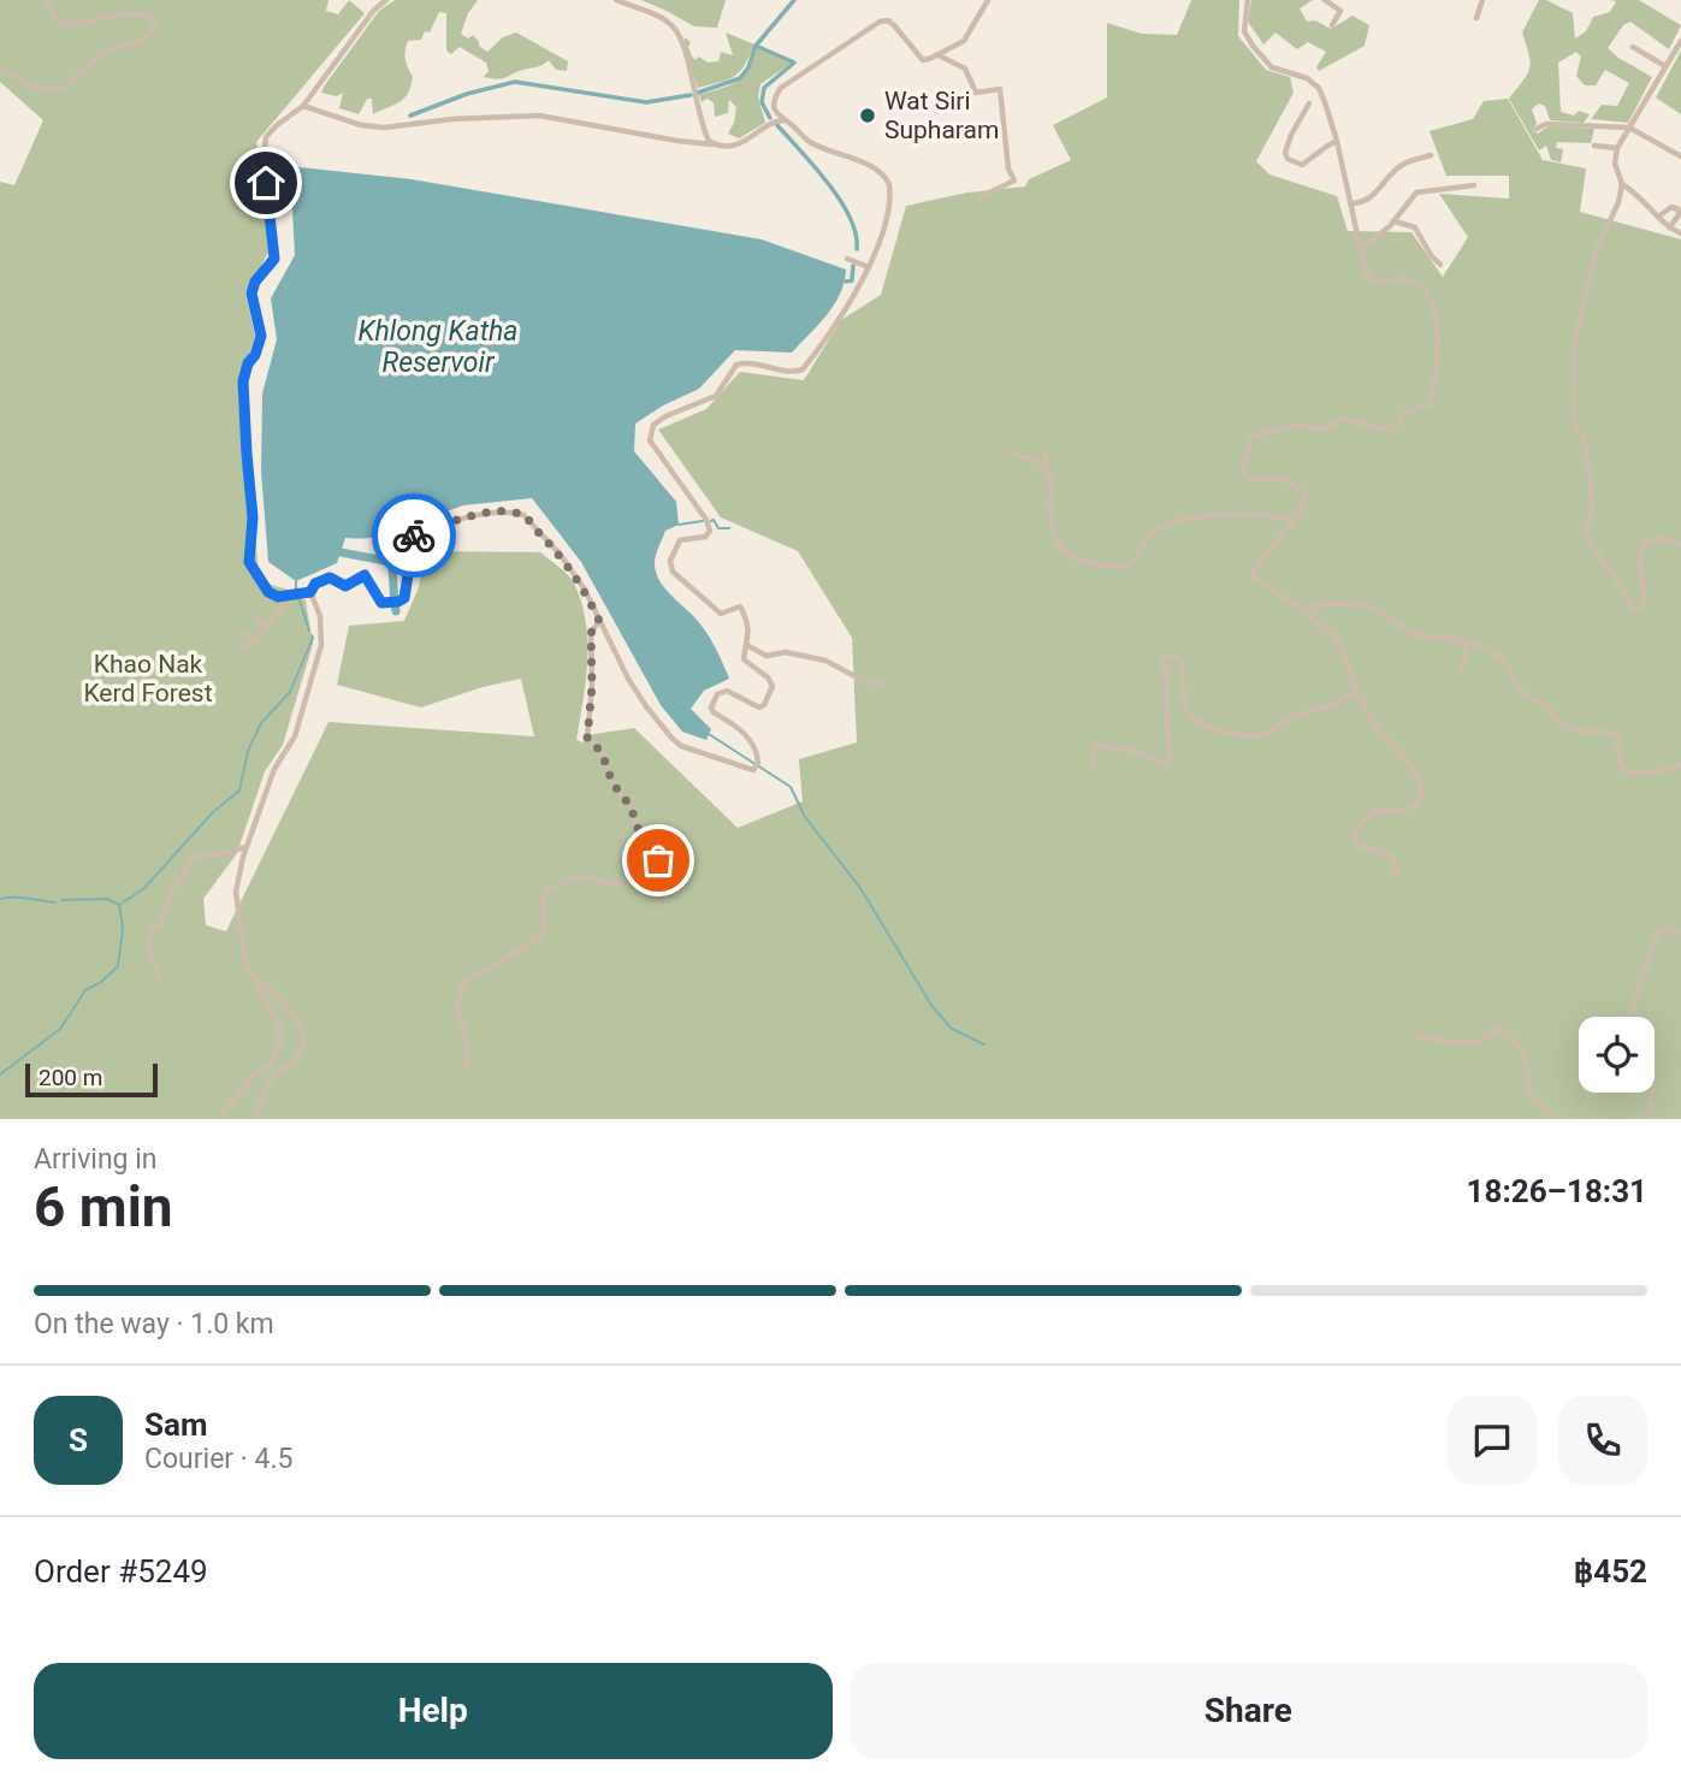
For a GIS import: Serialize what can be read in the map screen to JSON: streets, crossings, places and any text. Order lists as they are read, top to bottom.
{
  "water": ["Khlong Katha Reservoir"],
  "parks": ["Khao Nak Kerd Forest"],
  "places": ["Wat Siri Supharam"],
  "scale_bar": "200 m",
  "page": {
    "scale": "200 m",
    "heading": ["6 min", "Arriving in", "18:26–18:31"],
    "panel": [
      "Sam",
      "Courier · 4.5",
      "Order #5249",
      "฿452"
    ],
    "bar": "On the way · 1.0 km",
    "round": "S",
    "buttons": ["Help", "Share"]
  }
}
